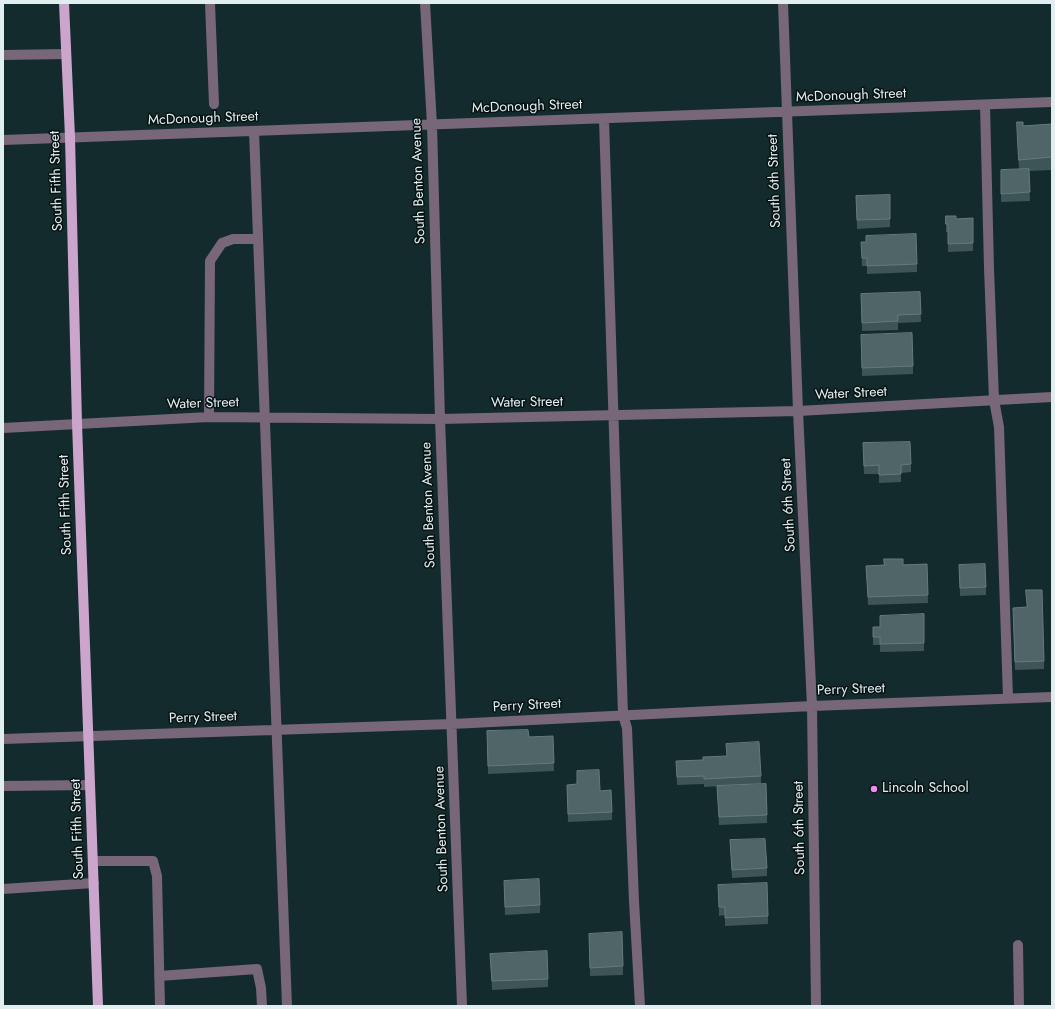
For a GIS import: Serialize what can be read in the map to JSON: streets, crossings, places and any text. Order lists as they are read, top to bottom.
{
  "streets": {
    "main road": ["South Fifth Street"],
    "street": [
      "McDonough Street",
      "South Benton Avenue",
      "South 6th Street",
      "Water Street",
      "Perry Street"
    ]
  },
  "crossings": [
    ["McDonough Street", "South Fifth Street"],
    ["McDonough Street", "South Benton Avenue"],
    ["McDonough Street", "South 6th Street"],
    ["South Fifth Street", "Water Street"],
    ["South Fifth Street", "Perry Street"],
    ["South Benton Avenue", "Water Street"],
    ["South Benton Avenue", "Perry Street"],
    ["South 6th Street", "Water Street"],
    ["South 6th Street", "Perry Street"]
  ],
  "places": ["Lincoln School"]
}
